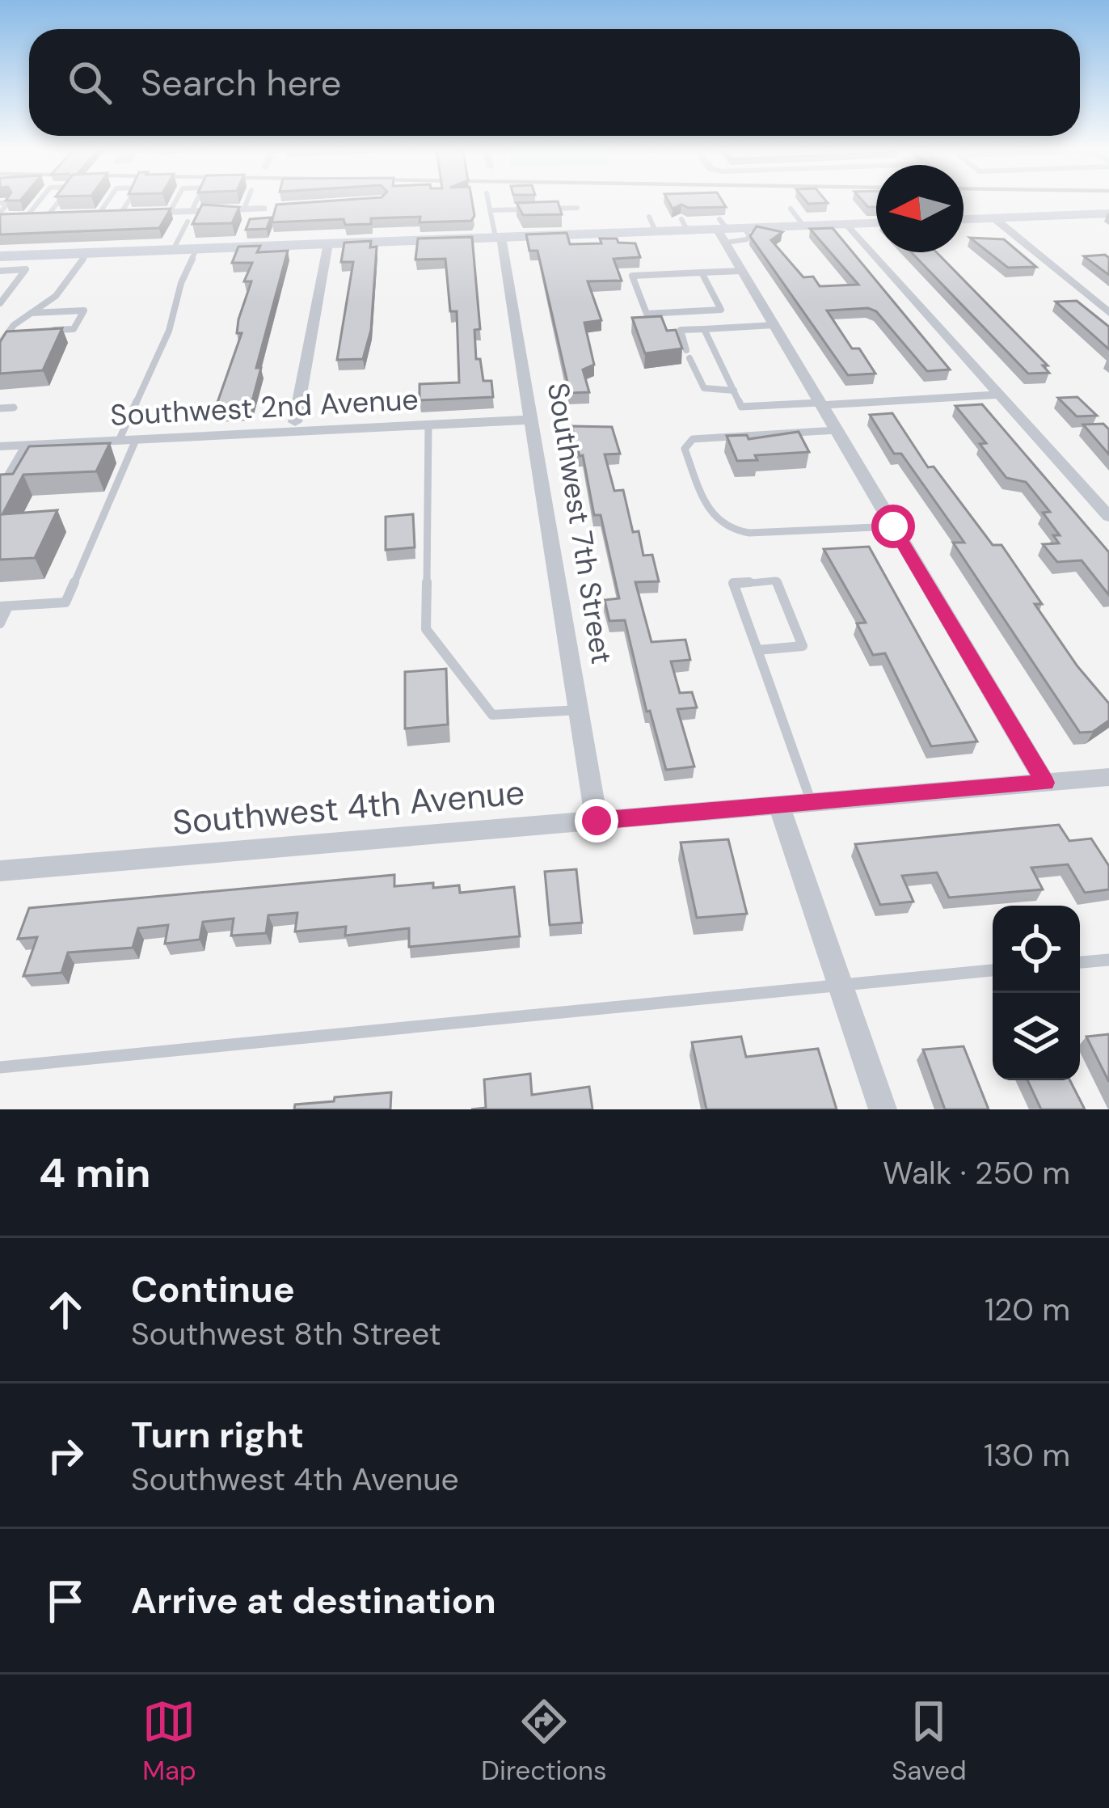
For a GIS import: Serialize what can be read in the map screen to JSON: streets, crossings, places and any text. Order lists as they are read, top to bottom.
{
  "streets": {
    "street": ["Southwest 2nd Avenue", "Southwest 7th Street", "Southwest 4th Avenue"]
  },
  "crossings": [
    ["Southwest 2nd Avenue", "Southwest 7th Street"],
    ["Southwest 7th Street", "Southwest 4th Avenue"]
  ],
  "north": "left",
  "page": {
    "search": "Search here",
    "heading": ["4 min", "Walk · 250 m"],
    "list": [
      ["Continue", "Southwest 8th Street", "120 m"],
      ["Turn right", "Southwest 4th Avenue", "130 m"],
      "Arrive at destination"
    ],
    "nav": ["Map", "Directions", "Saved"]
  }
}
